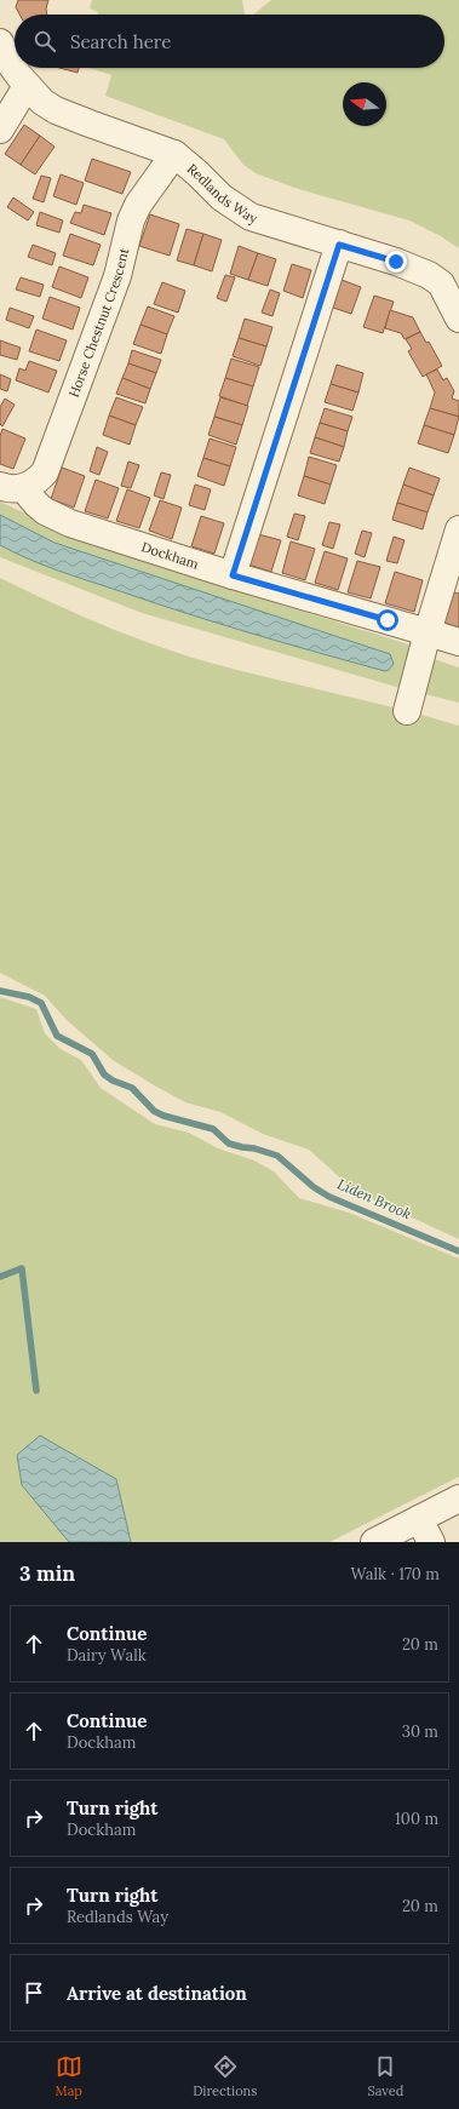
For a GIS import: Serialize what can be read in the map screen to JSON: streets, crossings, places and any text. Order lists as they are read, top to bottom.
{
  "streets": {
    "street": ["Redlands Way", "Horse Chestnut Crescent", "Dockham"]
  },
  "crossings": [
    ["Redlands Way", "Horse Chestnut Crescent"],
    ["Horse Chestnut Crescent", "Dockham"]
  ],
  "water": ["Liden Brook"],
  "north": "left",
  "page": {
    "search": "Search here",
    "heading": ["3 min", "Walk · 170 m"],
    "list": [
      ["Continue", "Dairy Walk", "20 m"],
      ["Continue", "Dockham", "30 m"],
      ["Turn right", "Dockham", "100 m"],
      ["Turn right", "Redlands Way", "20 m"],
      "Arrive at destination"
    ],
    "nav": ["Map", "Directions", "Saved"]
  }
}
